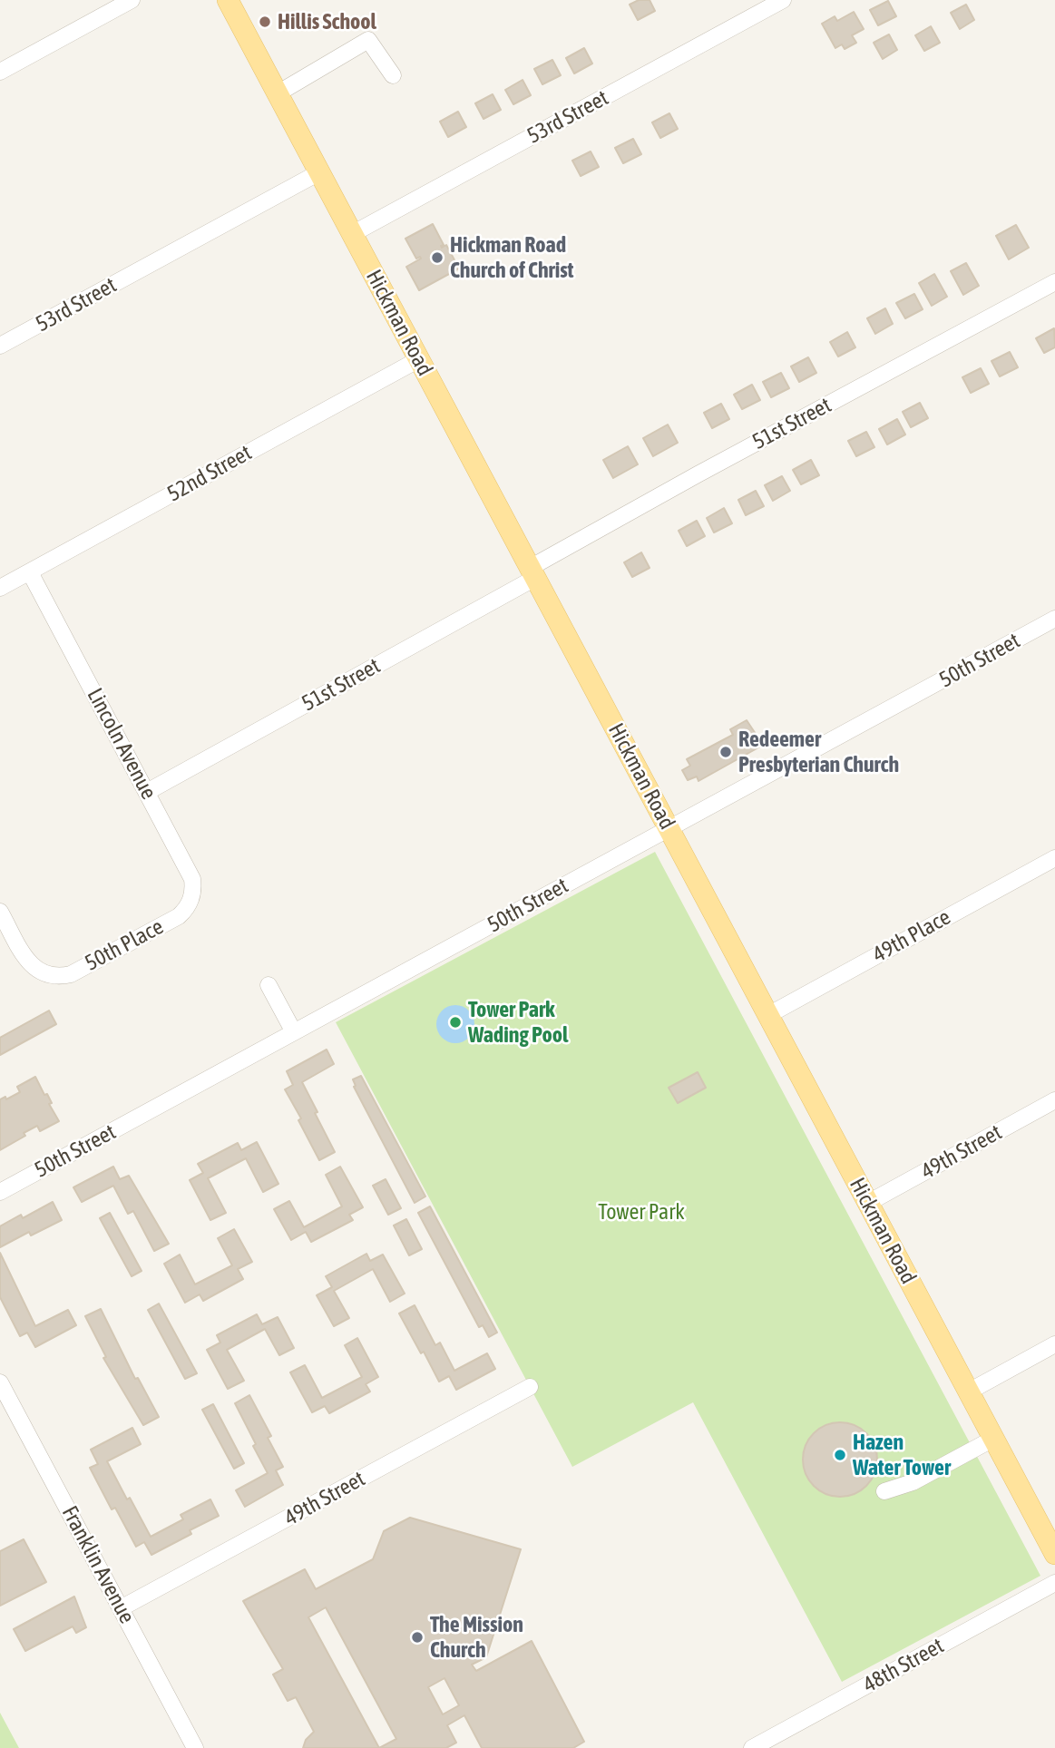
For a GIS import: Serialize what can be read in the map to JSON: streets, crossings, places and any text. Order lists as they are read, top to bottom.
{
  "streets": {
    "main road": ["Hickman Road"],
    "street": [
      "53rd Street",
      "51st Street",
      "52nd Street",
      "50th Street",
      "Lincoln Avenue",
      "49th Place",
      "50th Place",
      "49th Street",
      "Franklin Avenue",
      "48th Street"
    ]
  },
  "crossings": [
    ["53rd Street", "Hickman Road"],
    ["Hickman Road", "51st Street"],
    ["Hickman Road", "52nd Street"],
    ["Hickman Road", "50th Street"],
    ["Hickman Road", "49th Place"],
    ["Hickman Road", "49th Street"],
    ["51st Street", "Lincoln Avenue"],
    ["52nd Street", "Lincoln Avenue"],
    ["Lincoln Avenue", "50th Place"],
    ["49th Street", "Franklin Avenue"]
  ],
  "parks": ["Tower Park"],
  "places": [
    "Hillis School",
    "Hickman Road Church of Christ",
    "Redeemer Presbyterian Church",
    "Tower Park Wading Pool",
    "Hazen Water Tower",
    "The Mission Church"
  ]
}
